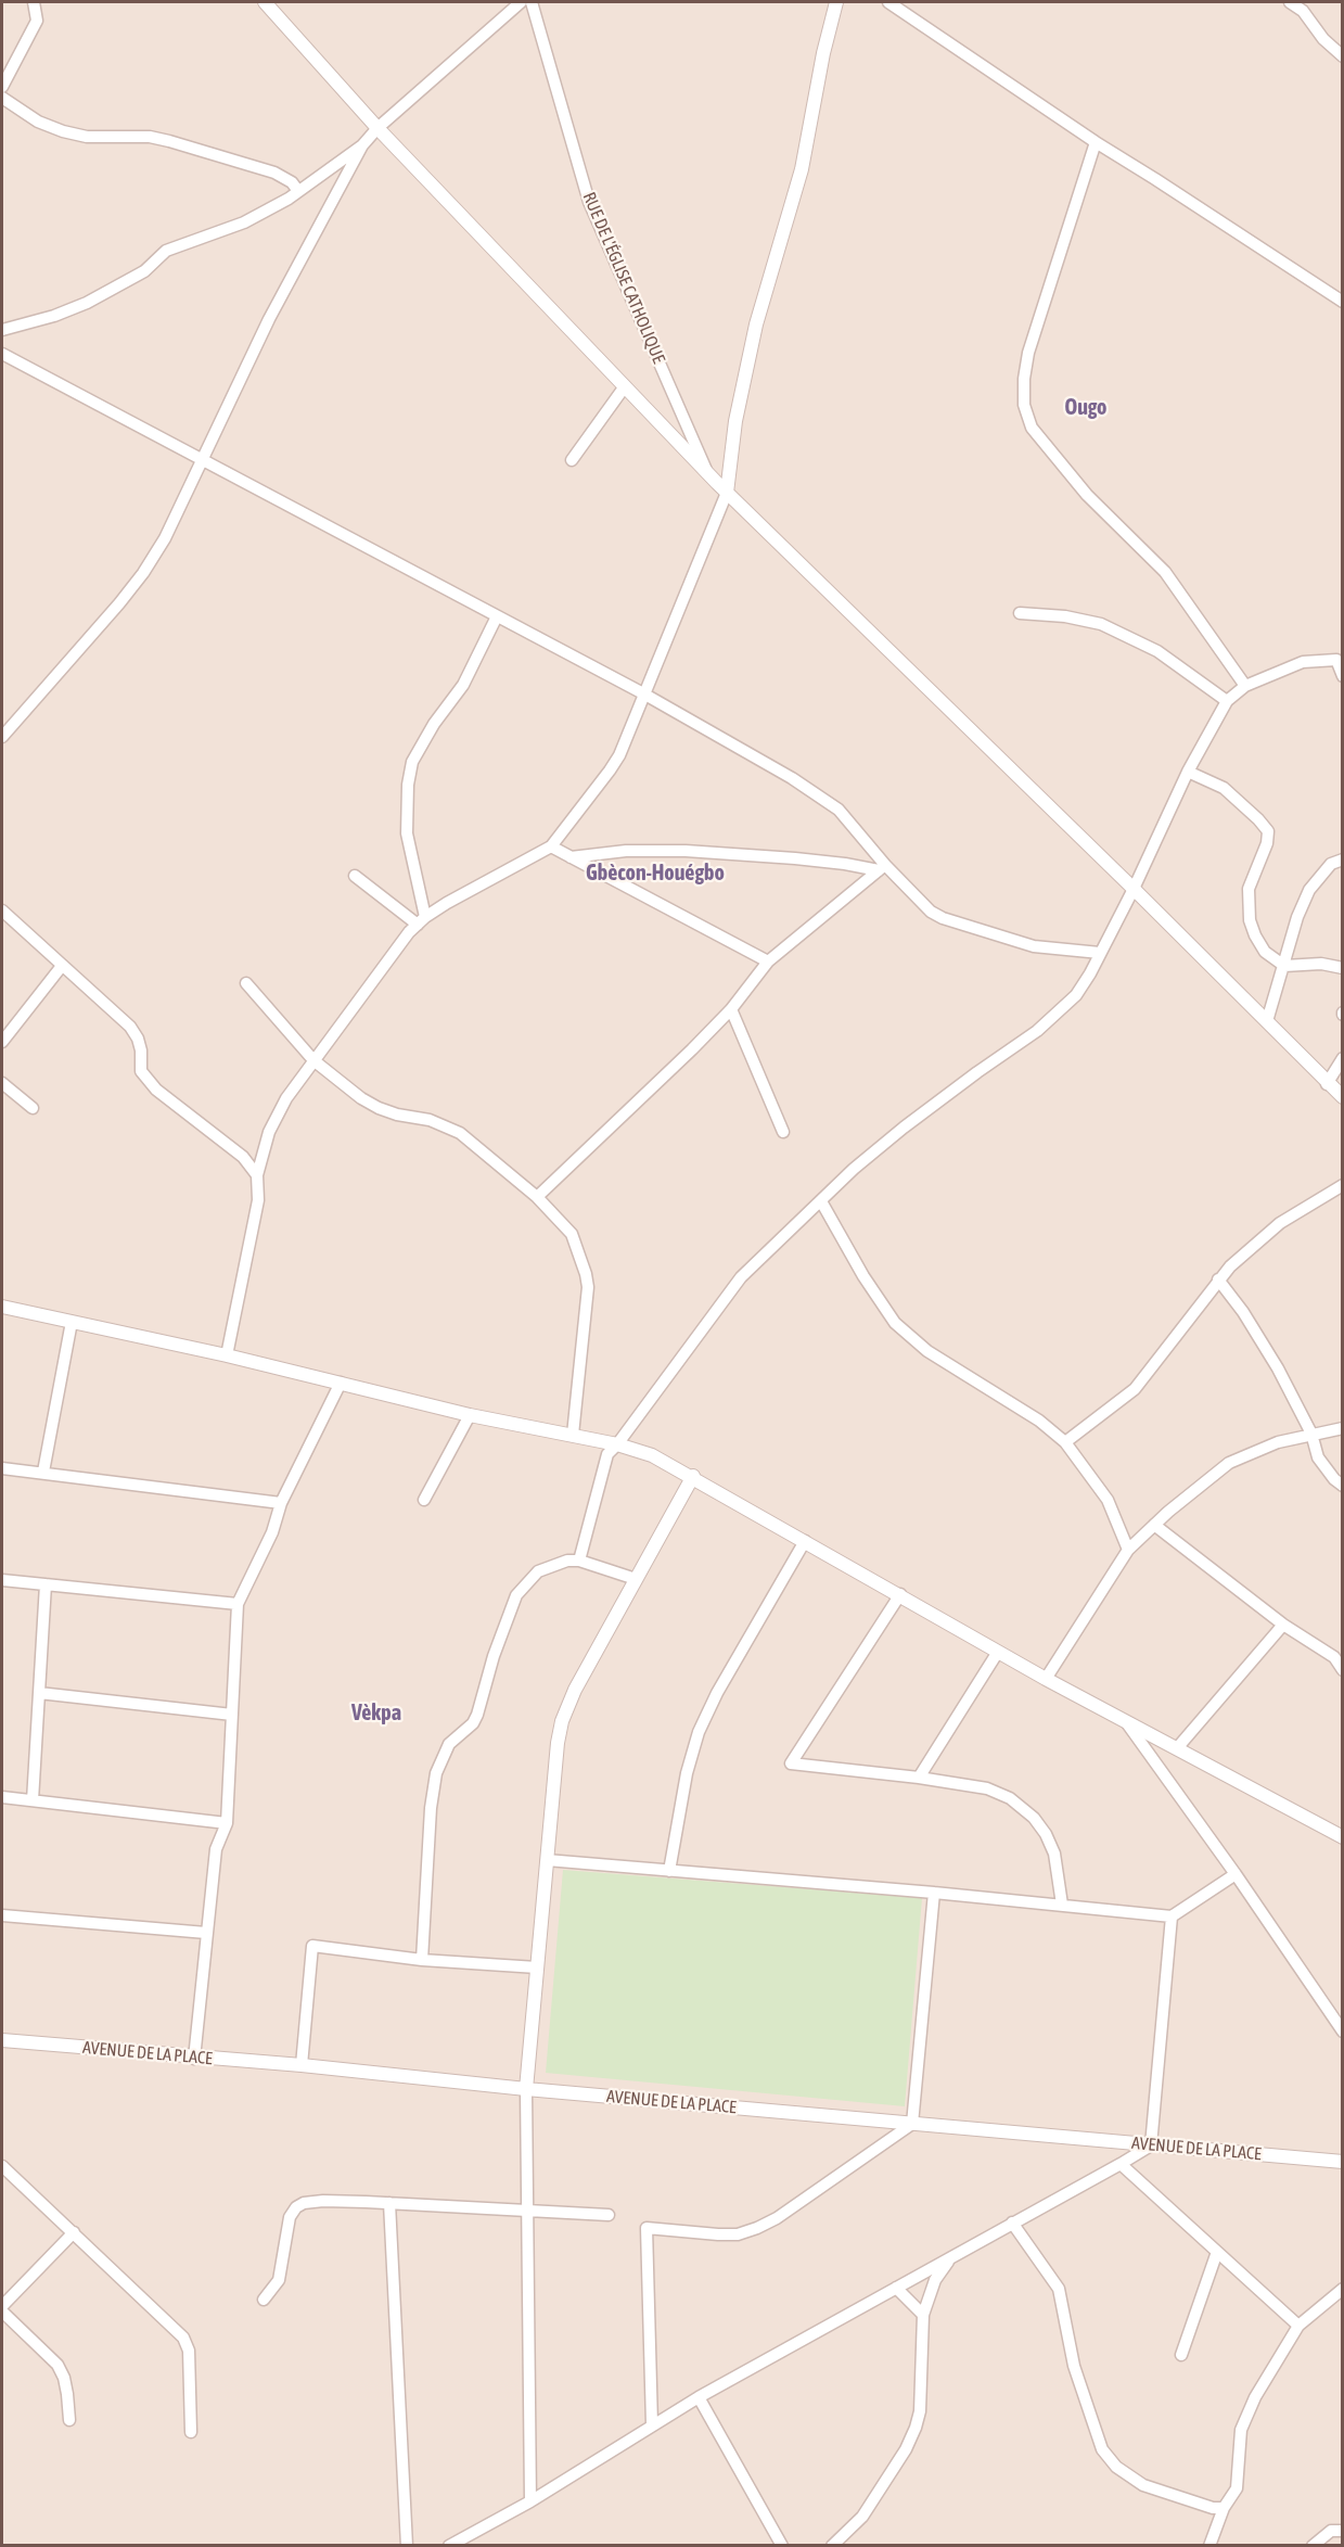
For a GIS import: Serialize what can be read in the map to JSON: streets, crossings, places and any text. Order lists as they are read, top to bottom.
{
  "streets": {
    "street": ["RUE DE L'ÉGLISE CATHOLIQUE", "AVENUE DE LA PLACE"]
  },
  "districts": ["Ougo", "Gbècon-Houégbo", "Vèkpa"]
}
